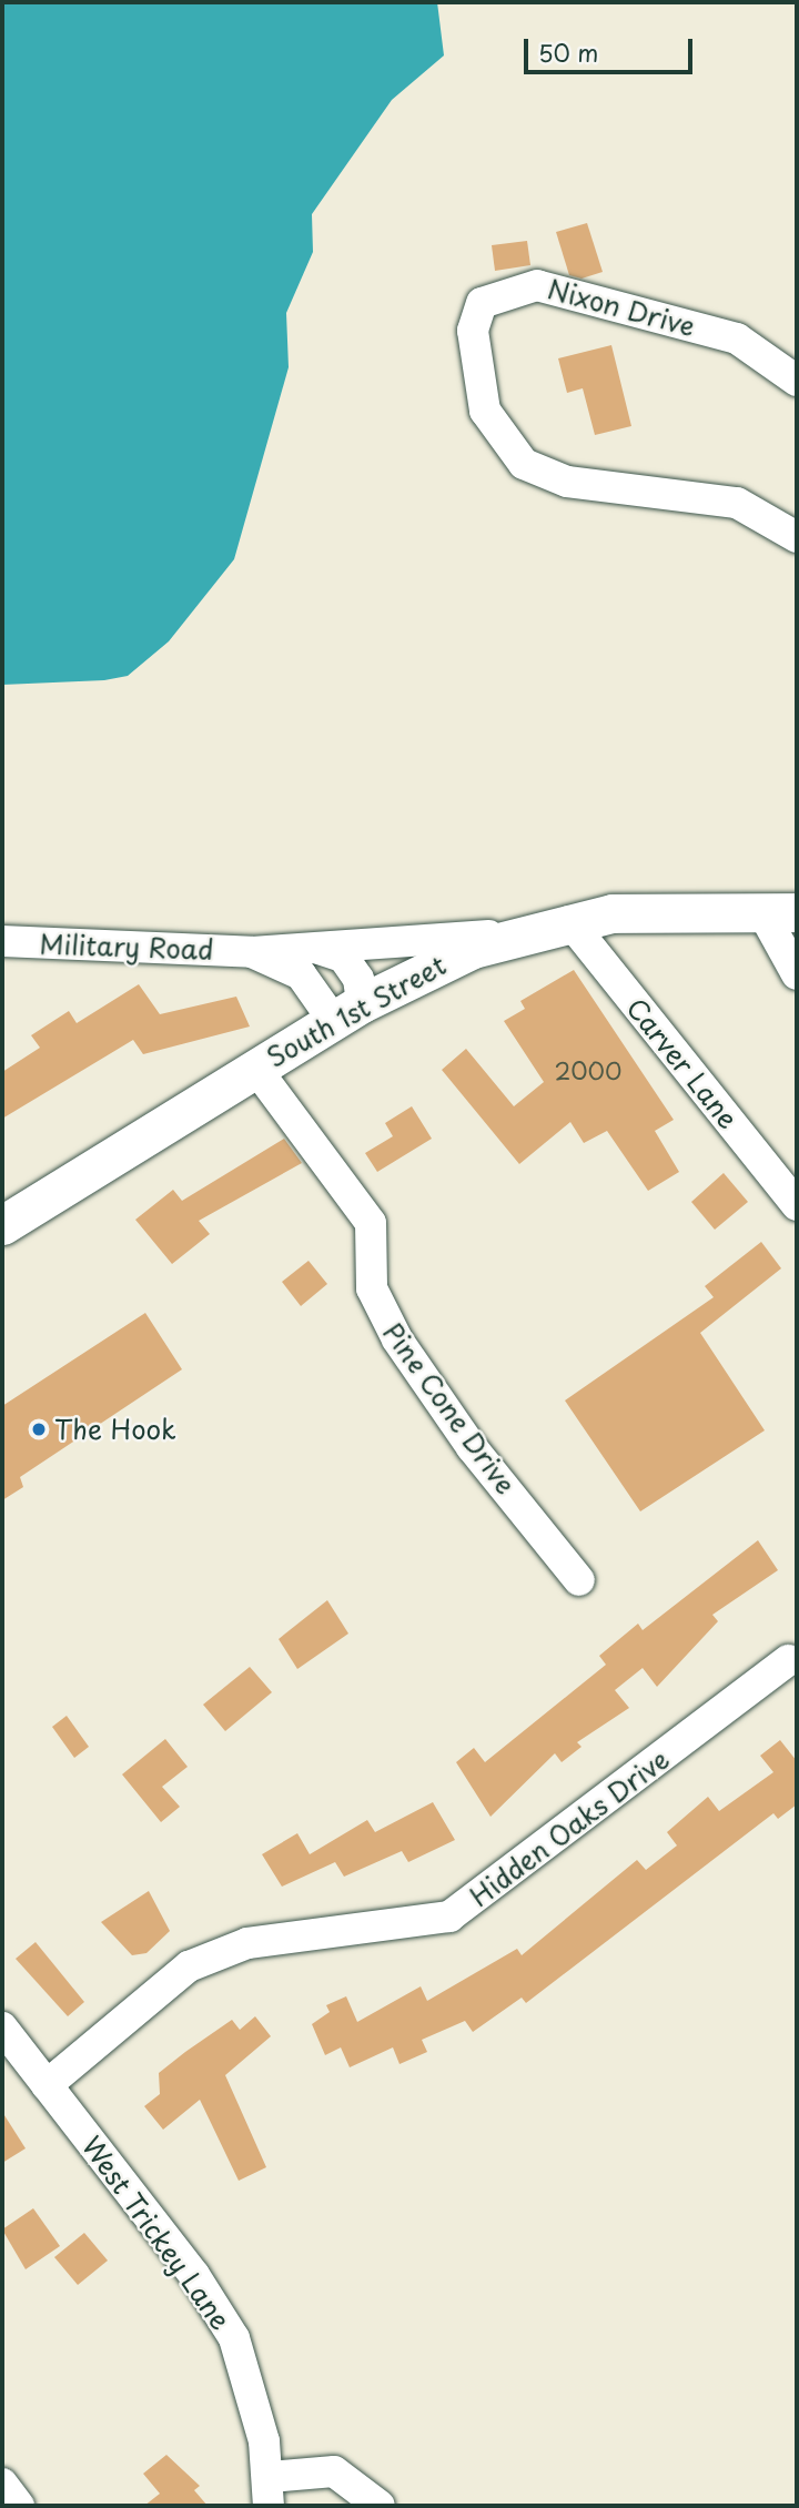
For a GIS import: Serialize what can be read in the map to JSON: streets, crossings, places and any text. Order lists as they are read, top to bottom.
{
  "streets": {
    "main road": ["South 1st Street"],
    "street": [
      "Nixon Drive",
      "Military Road",
      "Carver Lane",
      "Pine Cone Drive",
      "Hidden Oaks Drive",
      "West Trickey Lane"
    ]
  },
  "crossings": [
    ["Military Road", "South 1st Street"],
    ["South 1st Street", "Carver Lane"],
    ["South 1st Street", "Pine Cone Drive"],
    ["Hidden Oaks Drive", "West Trickey Lane"]
  ],
  "places": ["The Hook"],
  "house_numbers": ["2000"],
  "scale_bar": "50 m"
}
